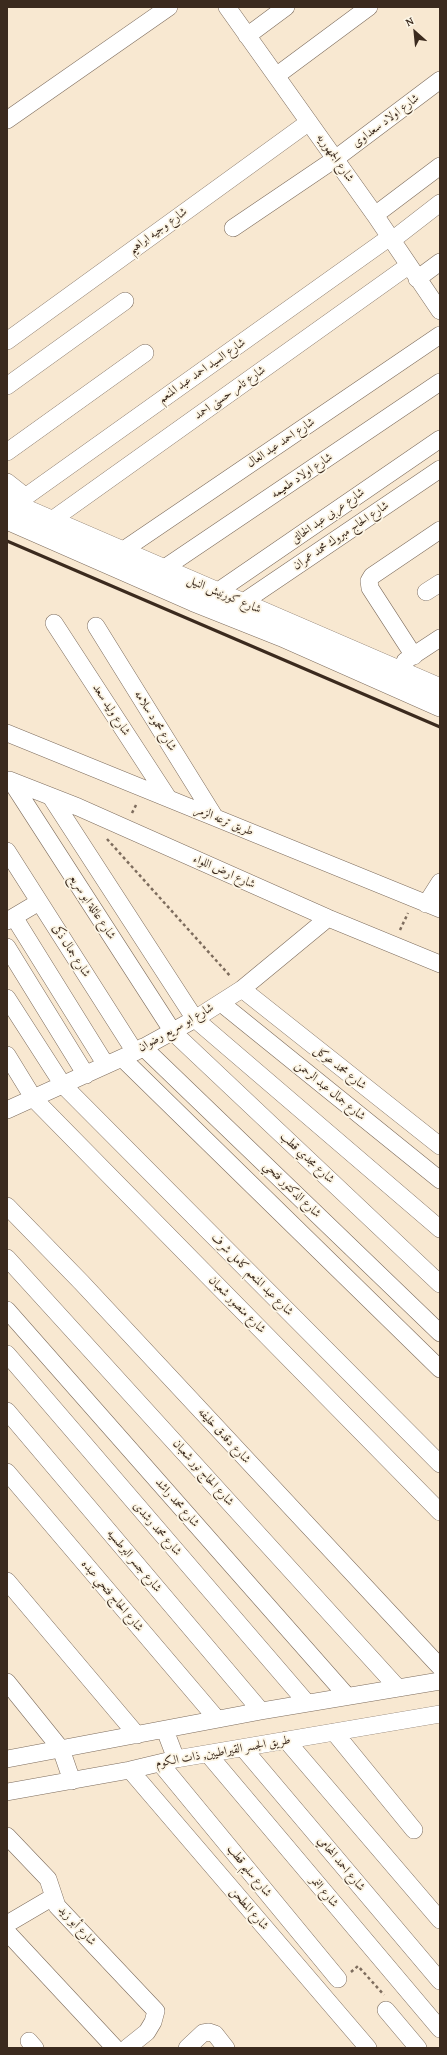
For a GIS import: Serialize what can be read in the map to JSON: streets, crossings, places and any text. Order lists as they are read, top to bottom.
{
  "streets": {
    "main road": ["شارع كورنيش النيل"],
    "street": [
      "شارع اولاد سعداوى",
      "شارع الجمهوريه",
      "شارع وجيه ابراهيم",
      "شارع السيد احمد عبد المنعم",
      "شارع تامر حسنى احمد",
      "شارع احمد عبد العال",
      "شارع اولاد طعيمه",
      "شارع عربى عبد الخالق",
      "شارع الحاج مبروك محمد عمران",
      "شارع وليد سعد",
      "شارع محمود سلامه",
      "طريق ترعه الزمر",
      "شارع ارض اللواء",
      "شارع عائلة ابو سريع",
      "شارع جمال ذكى",
      "شارع ابو سريع رضوان",
      "شارع محمد عوكل",
      "شارع جمال عبد الرحمن",
      "شارع مجدي قطب",
      "شارع الدكتور فتحي",
      "شارع عبد المنعم كامل شرف",
      "شارع منصور شعبان",
      "شارع دقدق خليفه",
      "شارع الحاج نور شعبان",
      "شارع محمد راشد",
      "شارع محمد رشدى",
      "شارع جسر البرطسيه",
      "شارع الحاج فتحي عبده",
      "طريق الجسر القيراطيين, ذات الكوم",
      "شارع احمد المحامي",
      "شارع سليم قطب",
      "شارع النمر",
      "شارع المطحن",
      "شارع أبو زيد"
    ]
  },
  "crossings": [
    ["شارع اولاد سعداوى", "شارع الجمهوريه"],
    ["شارع الجمهوريه", "شارع وجيه ابراهيم"],
    ["شارع الجمهوريه", "شارع السيد احمد عبد المنعم"],
    ["شارع الجمهوريه", "شارع تامر حسنى احمد"],
    ["شارع السيد احمد عبد المنعم", "شارع كورنيش النيل"],
    ["شارع تامر حسنى احمد", "شارع كورنيش النيل"],
    ["شارع احمد عبد العال", "شارع كورنيش النيل"],
    ["شارع اولاد طعيمه", "شارع كورنيش النيل"],
    ["شارع عربى عبد الخالق", "شارع كورنيش النيل"],
    ["شارع الحاج مبروك محمد عمران", "شارع كورنيش النيل"],
    ["شارع وليد سعد", "طريق ترعه الزمر"],
    ["شارع محمود سلامه", "طريق ترعه الزمر"],
    ["شارع ارض اللواء", "شارع عائلة ابو سريع"],
    ["شارع ارض اللواء", "شارع ابو سريع رضوان"],
    ["شارع عائلة ابو سريع", "شارع ابو سريع رضوان"],
    ["شارع عائلة ابو سريع", "شارع مجدي قطب"],
    ["شارع جمال ذكى", "شارع ابو سريع رضوان"],
    ["شارع جمال ذكى", "شارع الدكتور فتحي"],
    ["شارع ابو سريع رضوان", "شارع محمد عوكل"],
    ["شارع ابو سريع رضوان", "شارع جمال عبد الرحمن"],
    ["شارع ابو سريع رضوان", "شارع مجدي قطب"],
    ["شارع ابو سريع رضوان", "شارع الدكتور فتحي"],
    ["شارع ابو سريع رضوان", "شارع عبد المنعم كامل شرف"],
    ["شارع ابو سريع رضوان", "شارع منصور شعبان"],
    ["طريق الجسر القيراطيين, ذات الكوم", "شارع احمد المحامي"],
    ["طريق الجسر القيراطيين, ذات الكوم", "شارع سليم قطب"],
    ["طريق الجسر القيراطيين, ذات الكوم", "شارع النمر"],
    ["طريق الجسر القيراطيين, ذات الكوم", "شارع المطحن"]
  ],
  "north": "top left"
}
